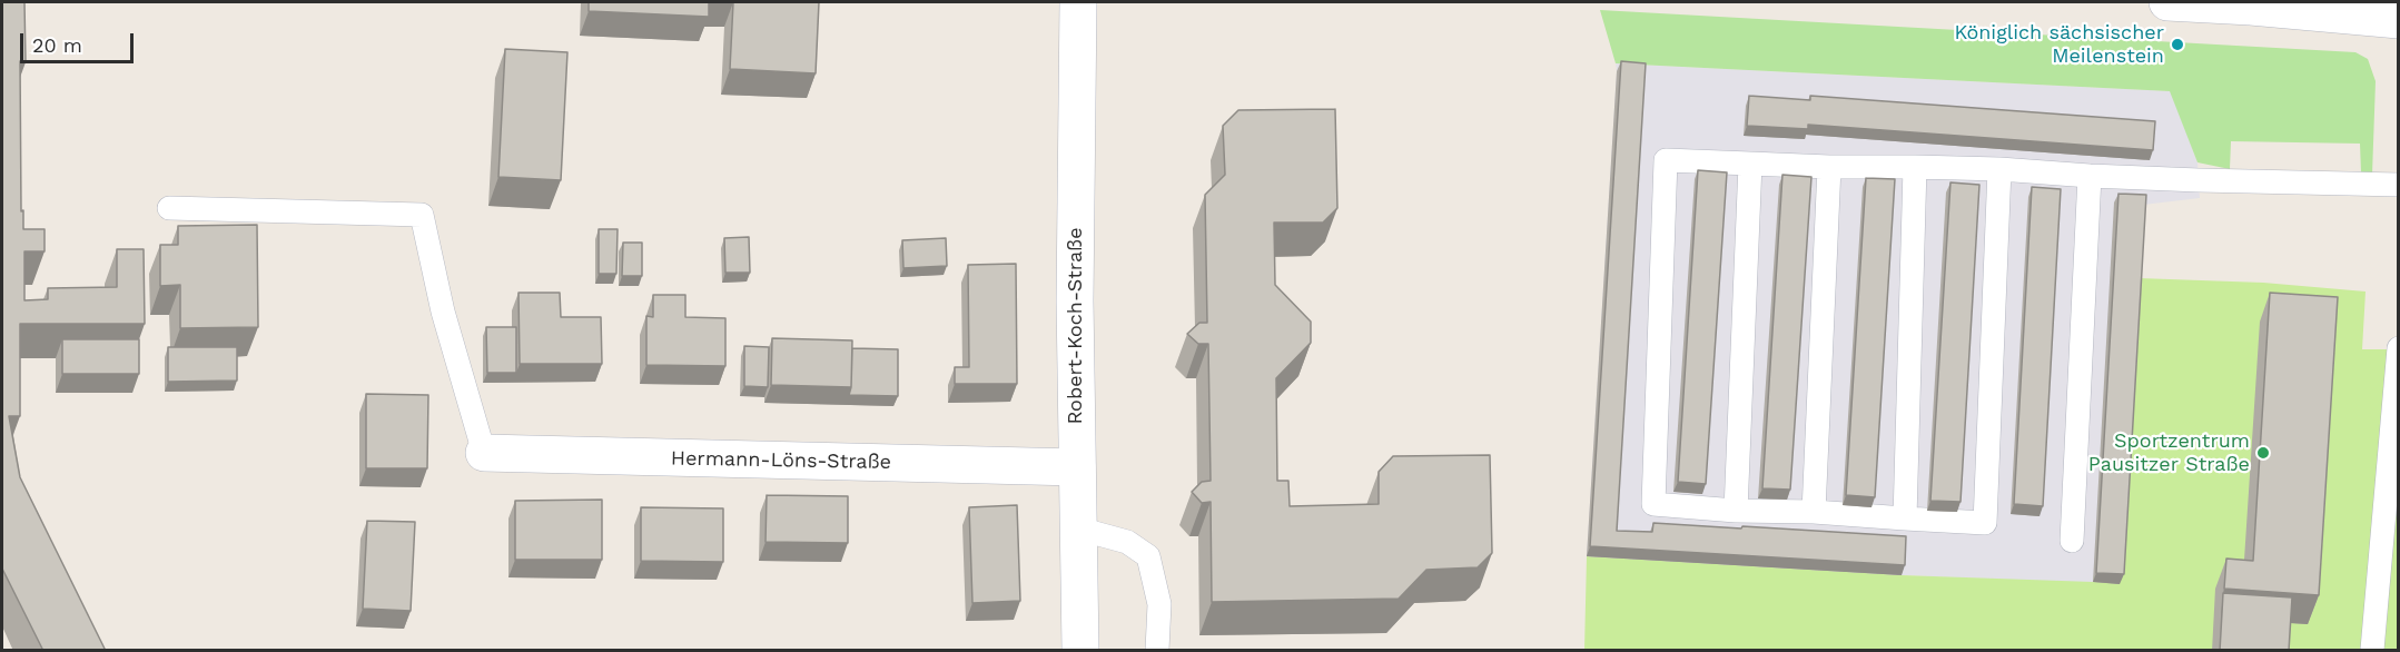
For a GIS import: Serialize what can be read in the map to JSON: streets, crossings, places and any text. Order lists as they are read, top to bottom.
{
  "streets": {
    "street": ["Robert-Koch-Straße", "Hermann-Löns-Straße"]
  },
  "crossings": [
    ["Robert-Koch-Straße", "Hermann-Löns-Straße"]
  ],
  "places": ["Königlich sächsischer Meilenstein", "Sportzentrum Pausitzer Straße"],
  "scale_bar": "20 m"
}
